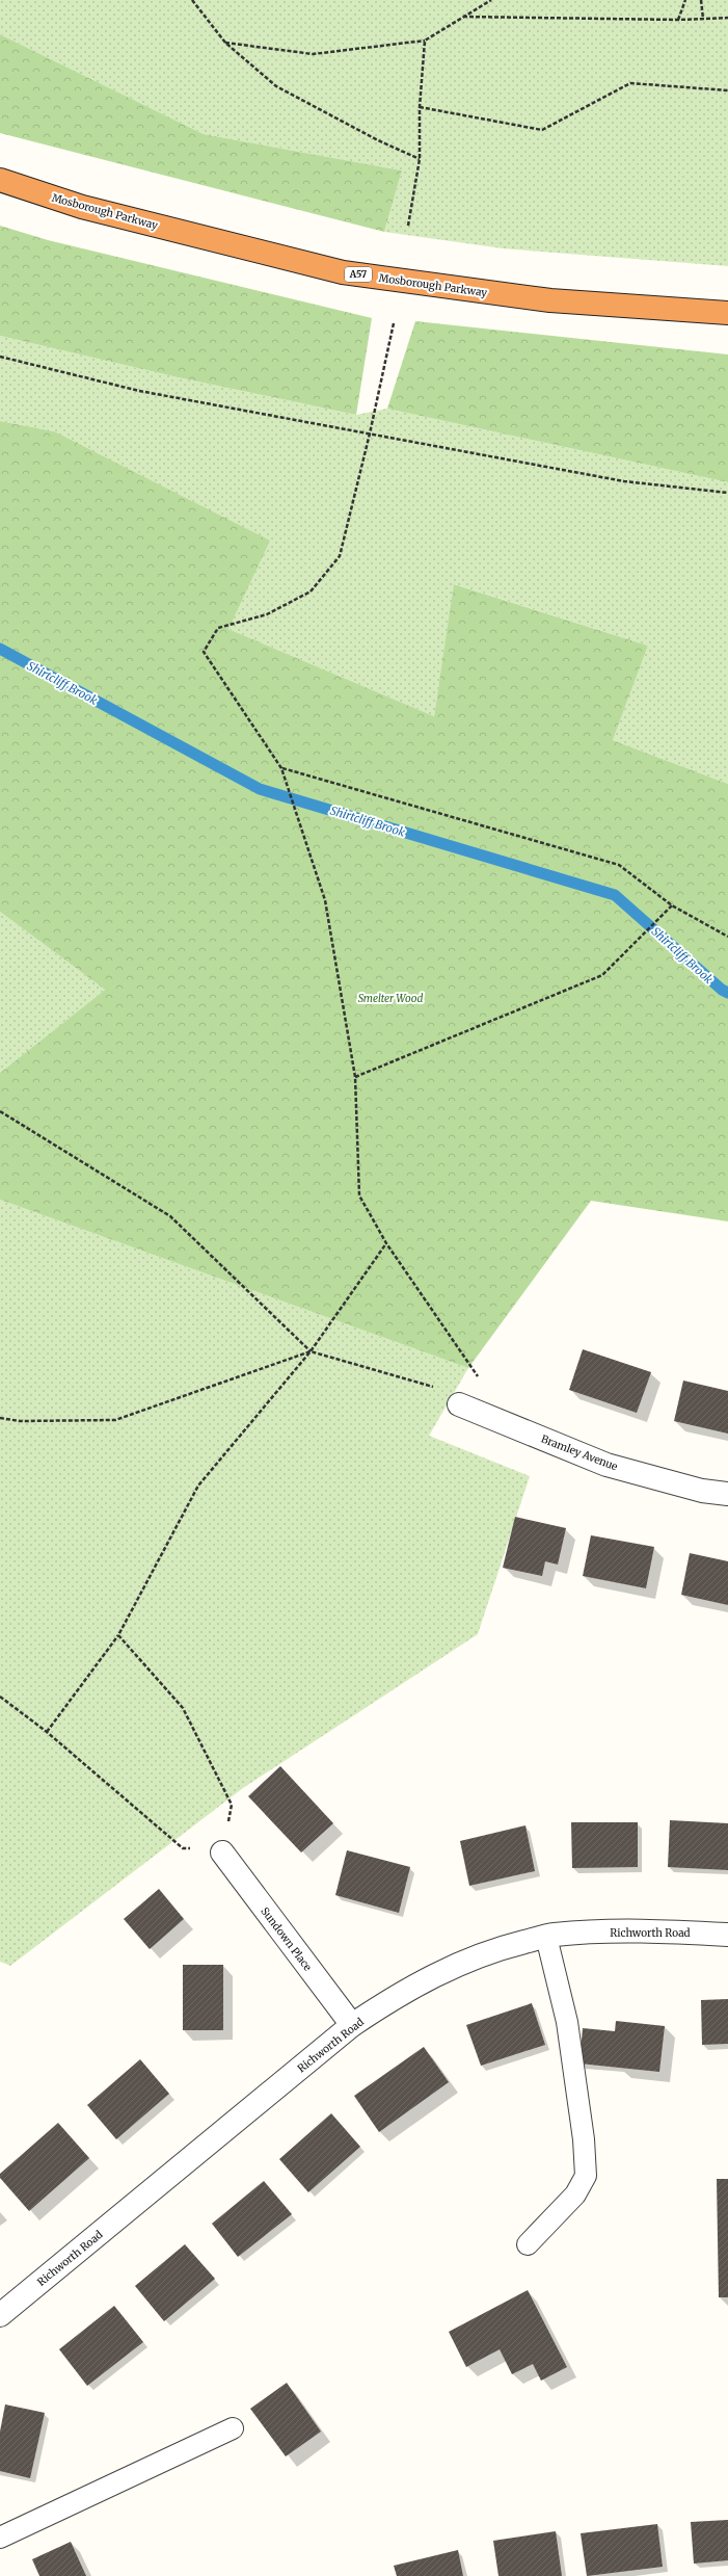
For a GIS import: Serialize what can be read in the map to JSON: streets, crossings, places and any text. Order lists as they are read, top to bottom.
{
  "streets": {
    "highway": ["Mosborough Parkway", "A57"],
    "street": ["Bramley Avenue", "Richworth Road", "Sundown Place"]
  },
  "crossings": [
    ["Richworth Road", "Sundown Place"]
  ],
  "water": ["Shirtcliff Brook"],
  "parks": ["Smelter Wood"]
}
